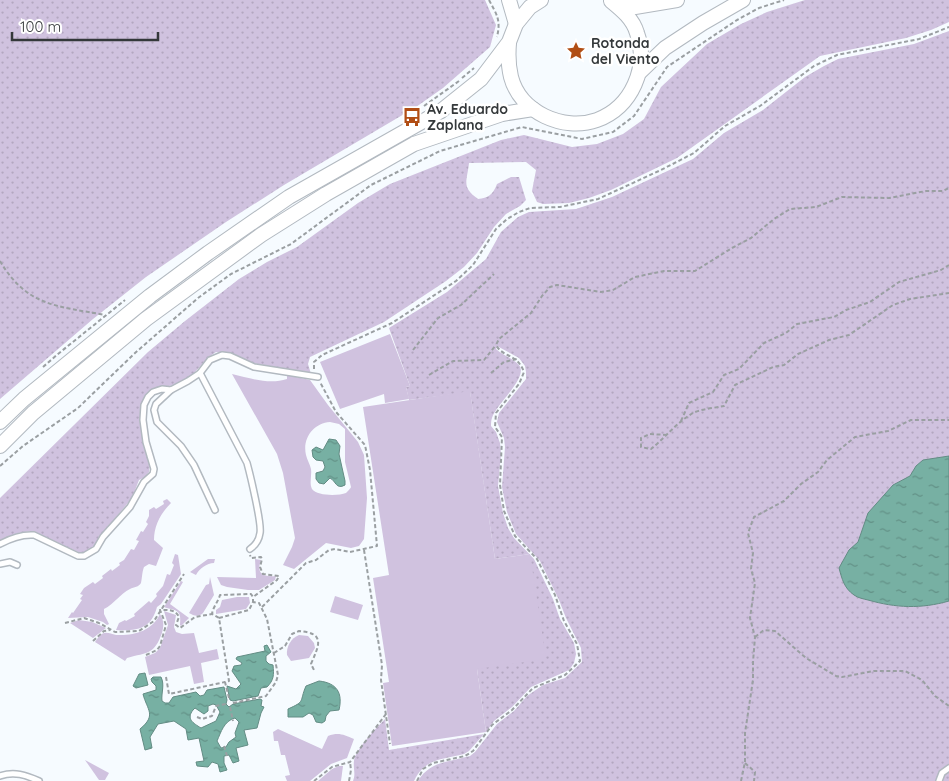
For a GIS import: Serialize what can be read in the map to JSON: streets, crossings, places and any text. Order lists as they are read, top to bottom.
{
  "places": {
    "place": ["Rotonda del Viento"],
    "bus stop": ["Av. Eduardo Zaplana"]
  },
  "scale_bar": "100 m"
}
